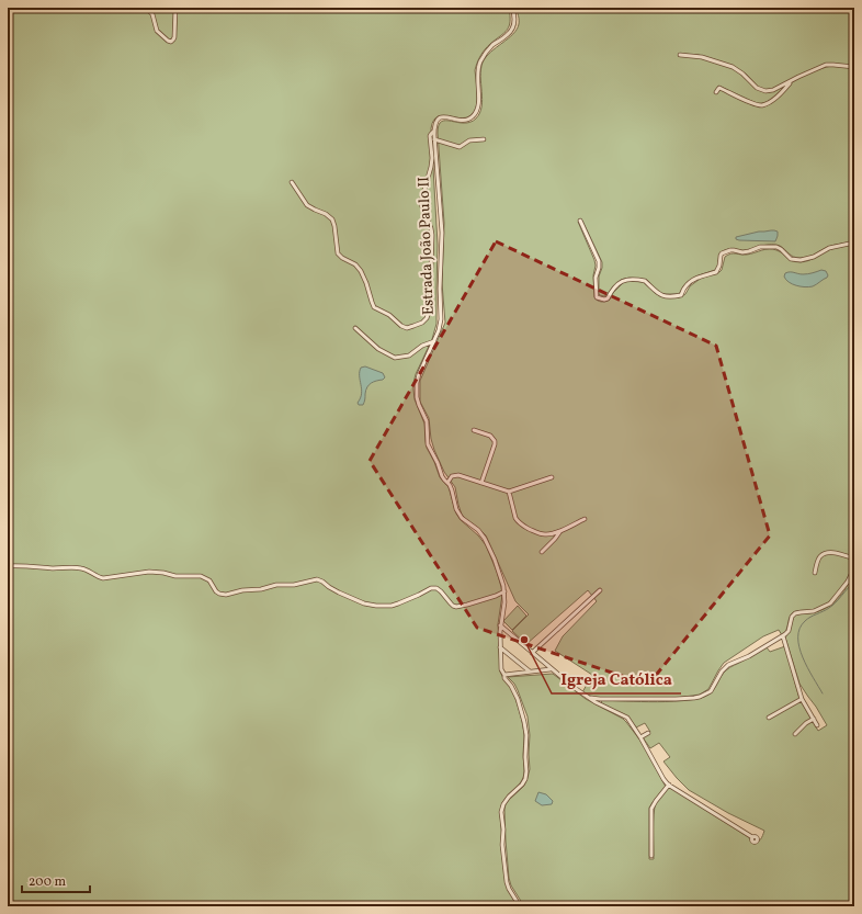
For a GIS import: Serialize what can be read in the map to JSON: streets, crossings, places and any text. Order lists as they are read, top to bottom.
{
  "streets": {
    "street": ["Estrada João Paulo II"]
  },
  "places": ["Igreja Católica"],
  "scale_bar": "200 m"
}
